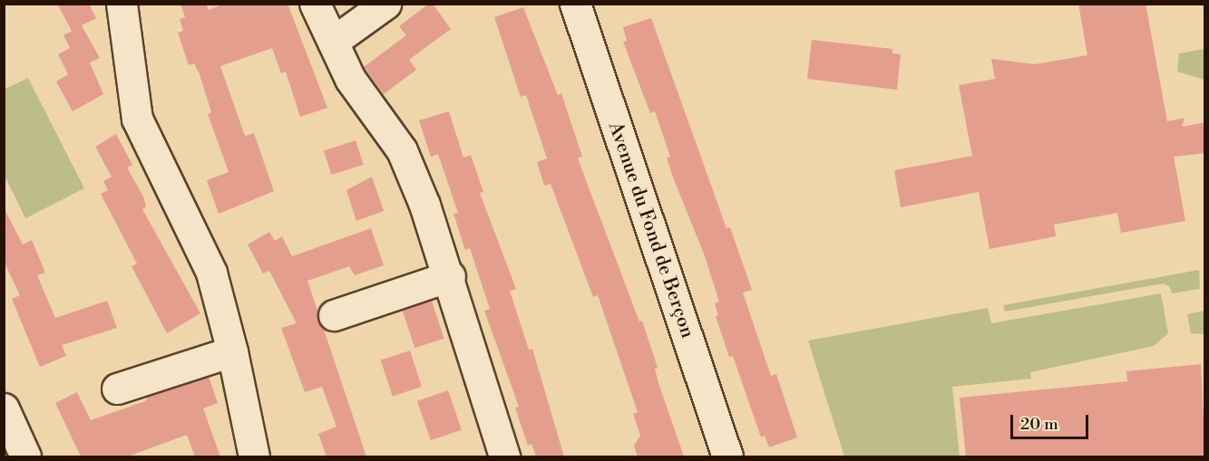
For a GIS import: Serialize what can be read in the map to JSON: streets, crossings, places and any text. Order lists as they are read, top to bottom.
{
  "streets": {
    "street": ["Avenue du Fond de Berçon"]
  },
  "scale_bar": "20 m"
}
